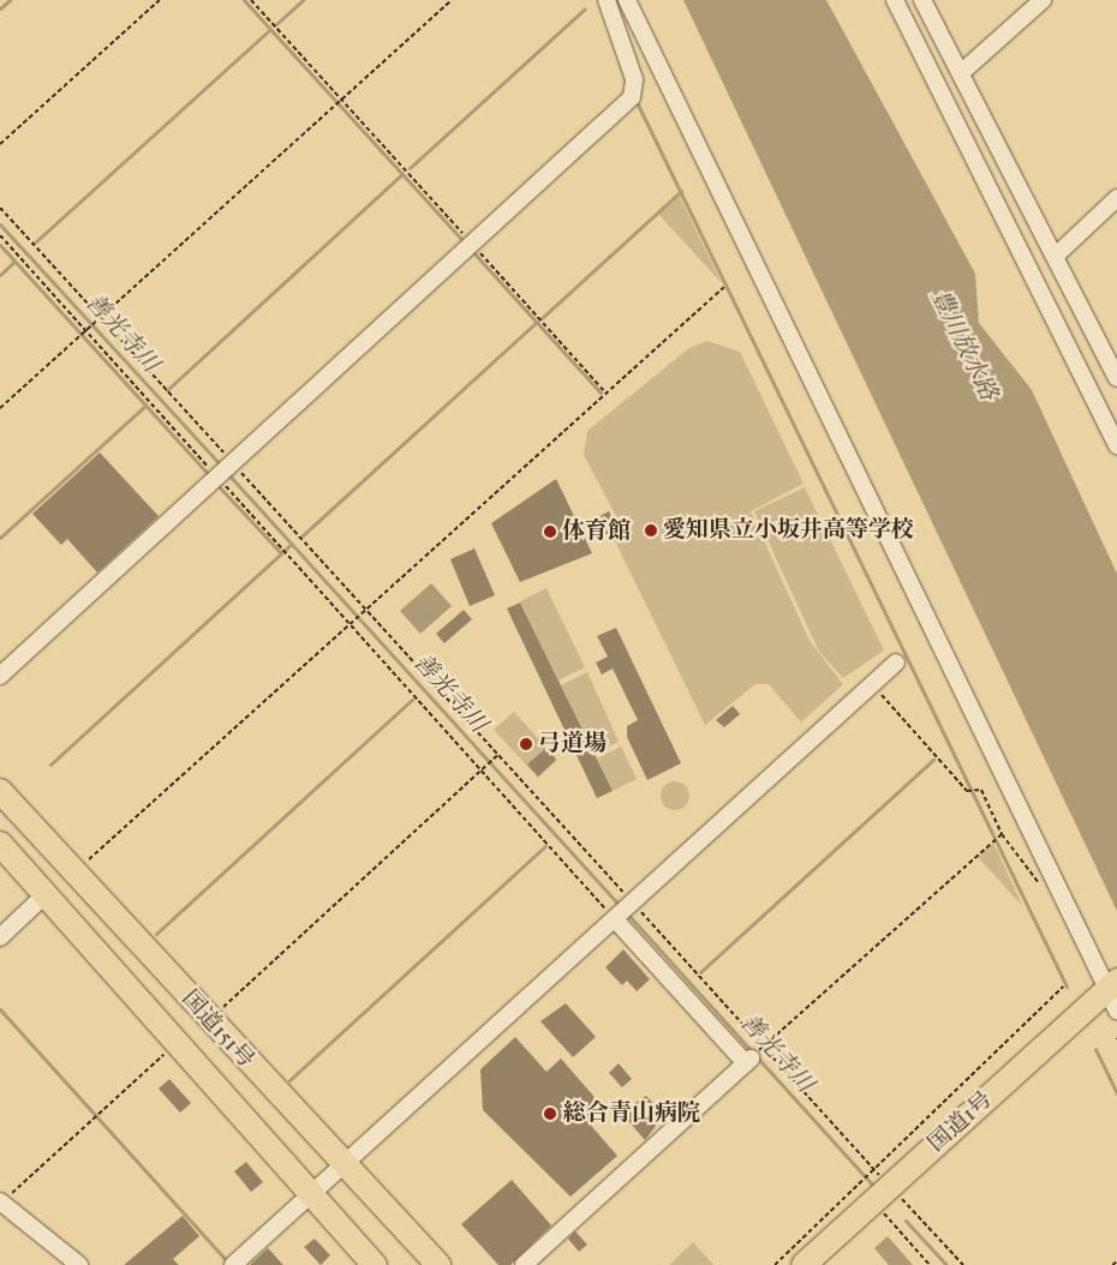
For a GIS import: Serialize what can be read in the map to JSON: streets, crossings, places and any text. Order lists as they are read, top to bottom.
{
  "streets": {
    "highway": ["国道151号", "国道1号"]
  },
  "water": ["善光寺川", "豊川放水路"],
  "places": [
    "愛知県立小坂井高等学校",
    "体育館",
    "弓道場",
    "総合青山病院"
  ]
}
